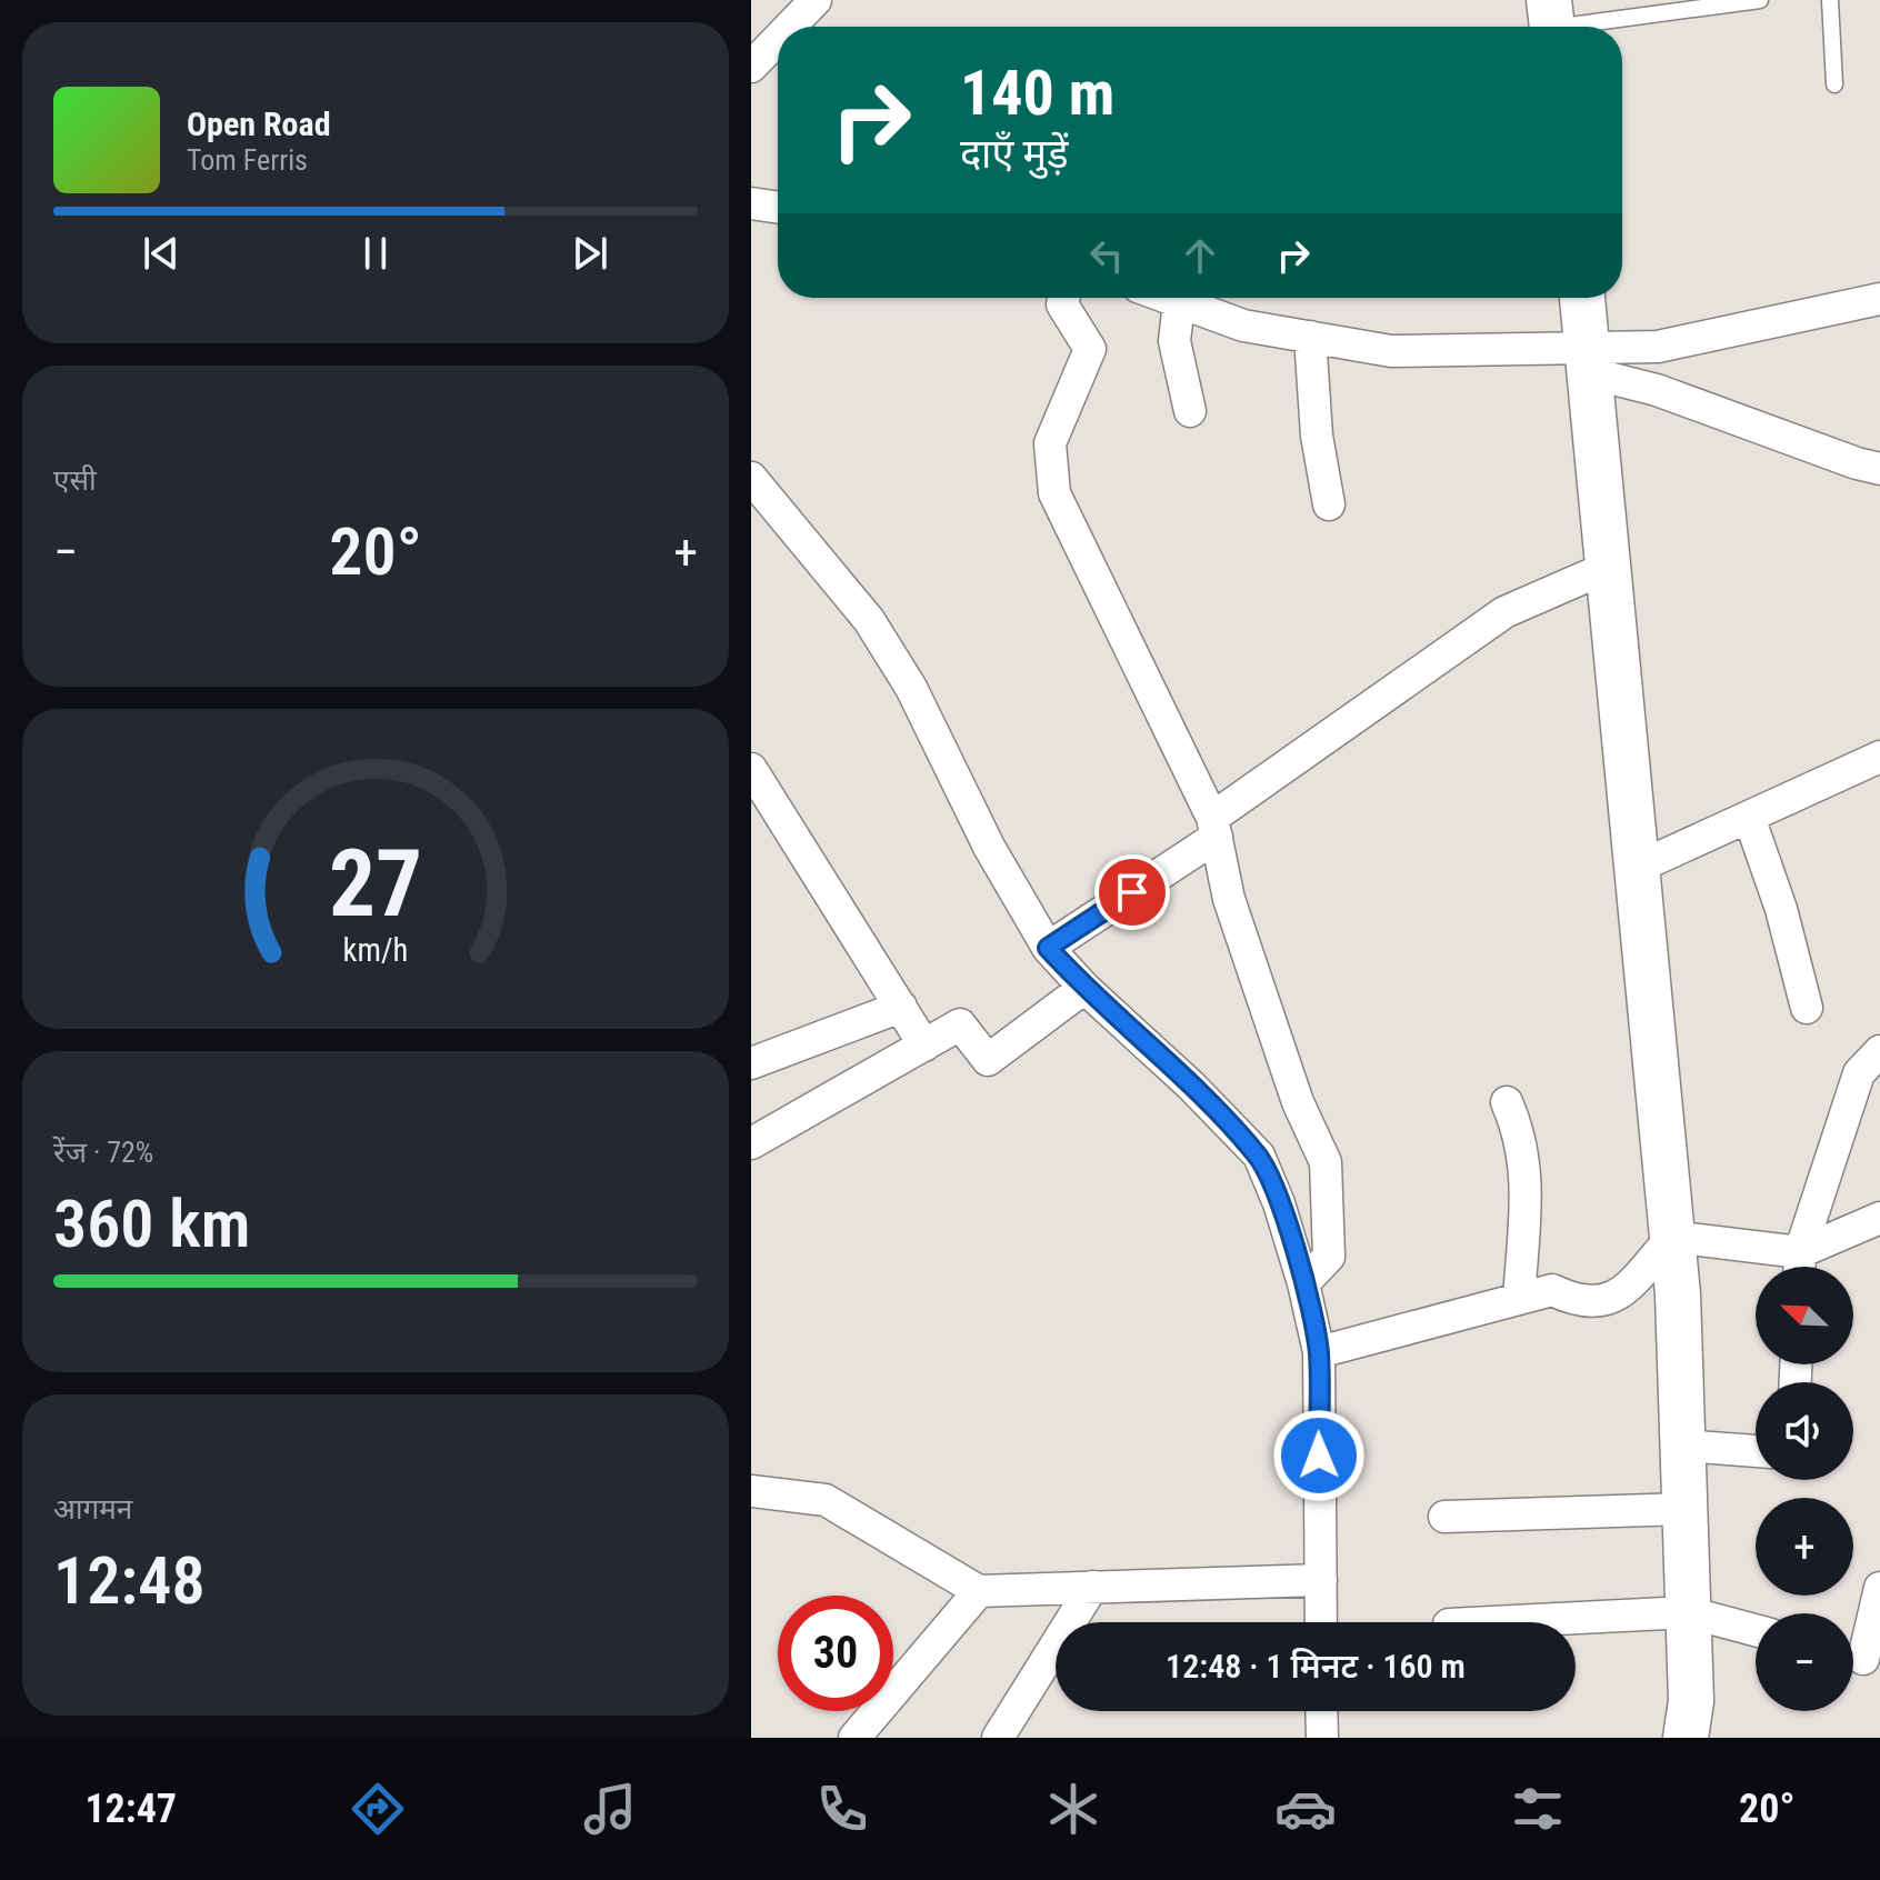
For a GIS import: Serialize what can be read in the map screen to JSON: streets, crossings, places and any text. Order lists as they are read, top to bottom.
{
  "north": "top left",
  "page": {
    "turn": ["140 m", "दाएँ मुड़ें"],
    "song": ["Open Road", "Tom Ferris"],
    "tile": [
      "एसी",
      ["रेंज · 72%", "360 km"],
      ["आगमन", "12:48"]
    ],
    "heat": ["−", "20°", "+"],
    "map_buttons": ["+", "−"],
    "limit": "30",
    "trip": "12:48 · 1 मिनट · 160 m",
    "tabs": ["12:47", "20°"],
    "gauge": ["27", "km/h"]
  }
}
